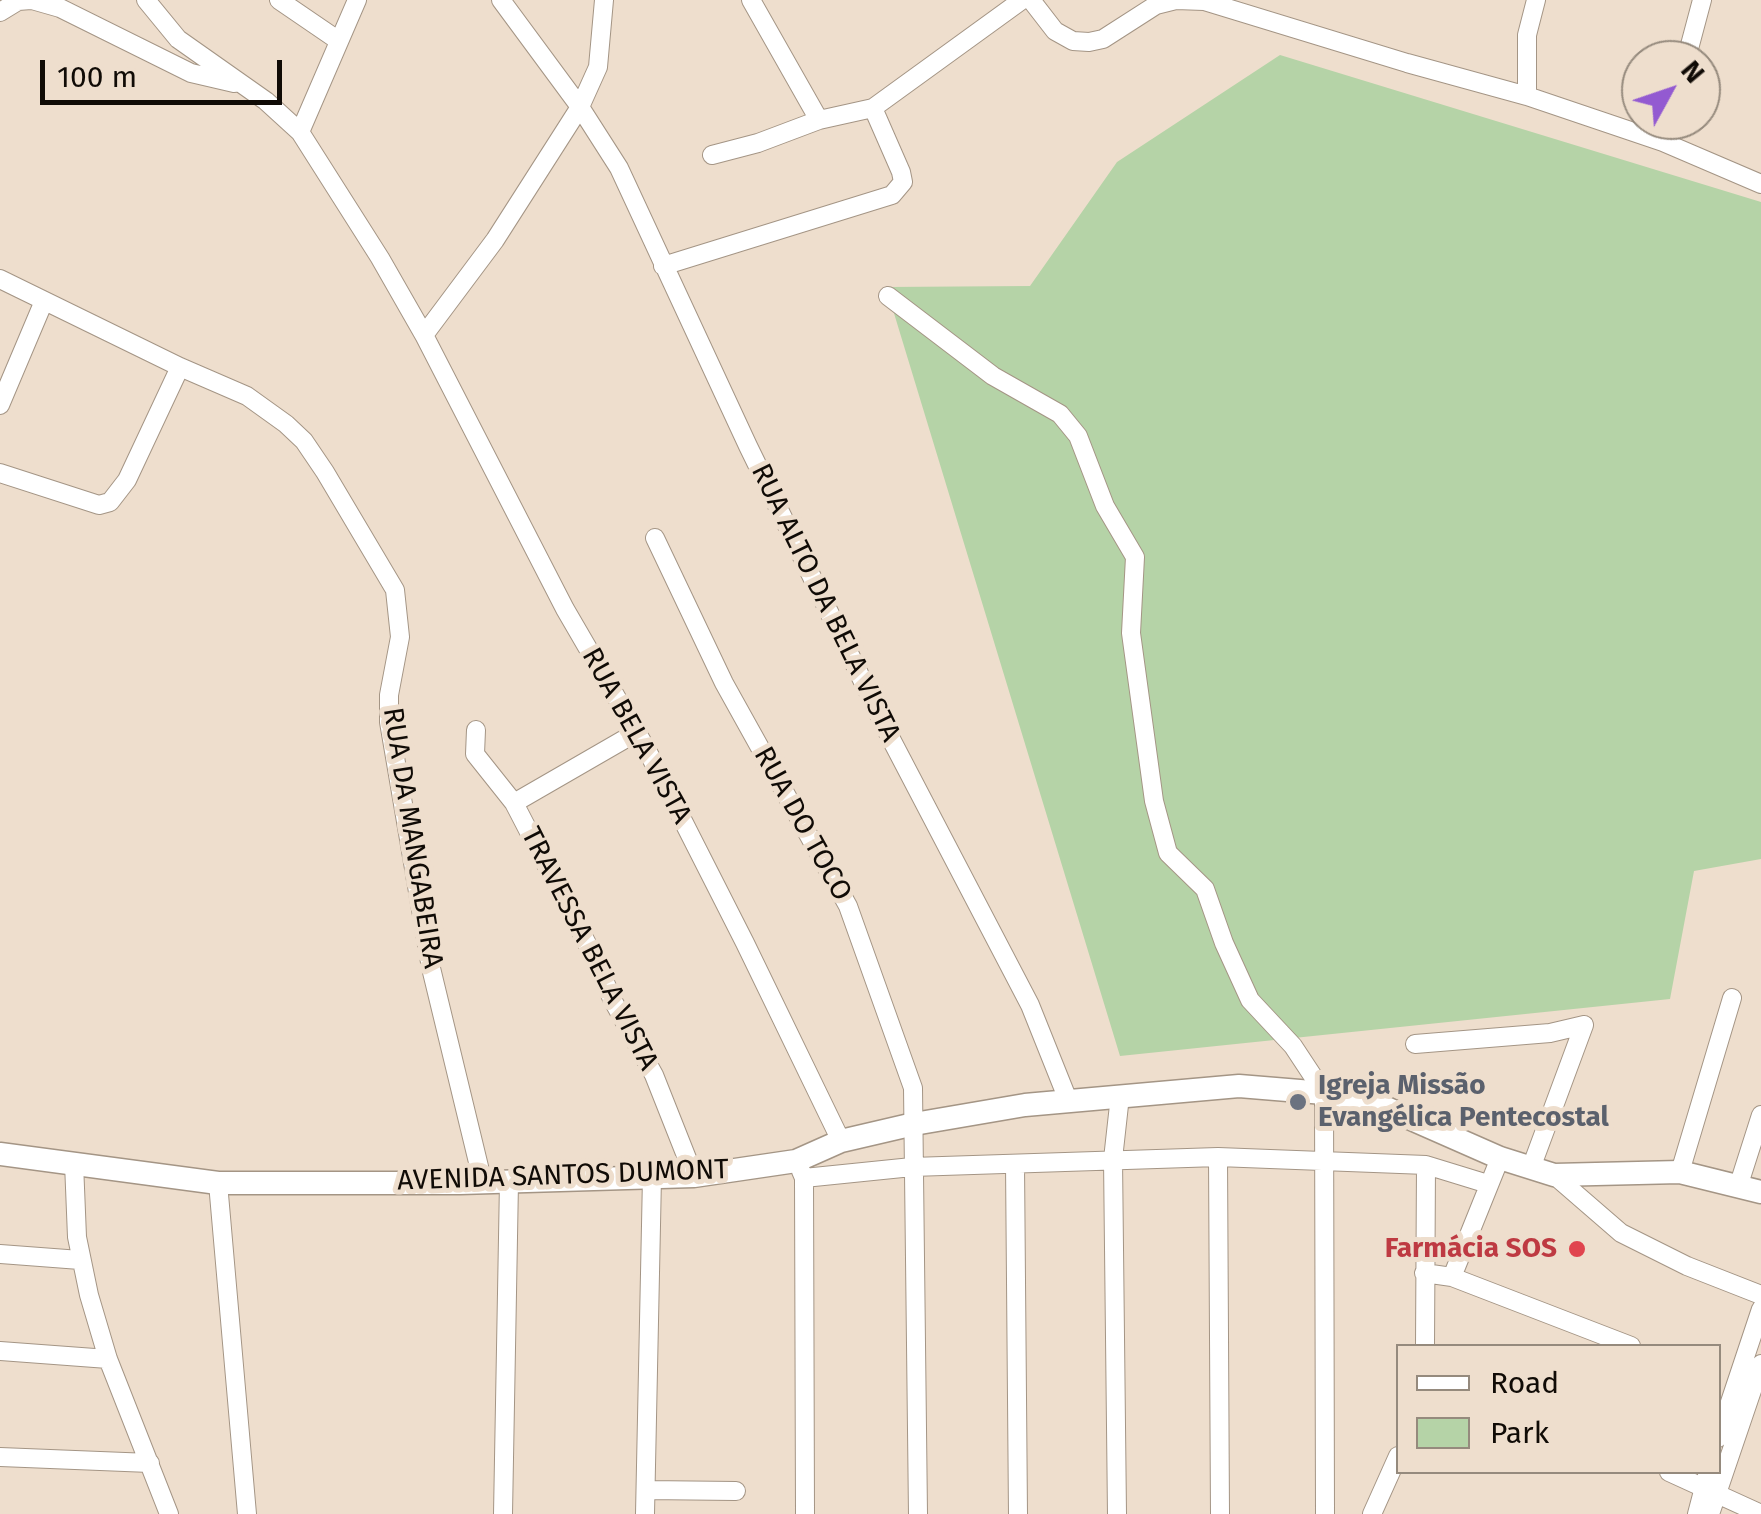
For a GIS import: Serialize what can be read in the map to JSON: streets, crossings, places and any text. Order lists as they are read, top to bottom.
{
  "streets": {
    "main road": ["AVENIDA SANTOS DUMONT"],
    "street": [
      "RUA ALTO DA BELA VISTA",
      "RUA BELA VISTA",
      "RUA DO TOCO",
      "RUA DA MANGABEIRA",
      "TRAVESSA BELA VISTA"
    ]
  },
  "crossings": [
    ["RUA ALTO DA BELA VISTA", "AVENIDA SANTOS DUMONT"],
    ["RUA BELA VISTA", "AVENIDA SANTOS DUMONT"],
    ["RUA DO TOCO", "AVENIDA SANTOS DUMONT"],
    ["RUA DA MANGABEIRA", "AVENIDA SANTOS DUMONT"],
    ["TRAVESSA BELA VISTA", "AVENIDA SANTOS DUMONT"]
  ],
  "places": ["Igreja Missão Evangélica Pentecostal", "Farmácia SOS"],
  "legend": ["Road", "Park"],
  "scale_bar": "100 m",
  "north": "top right"
}
